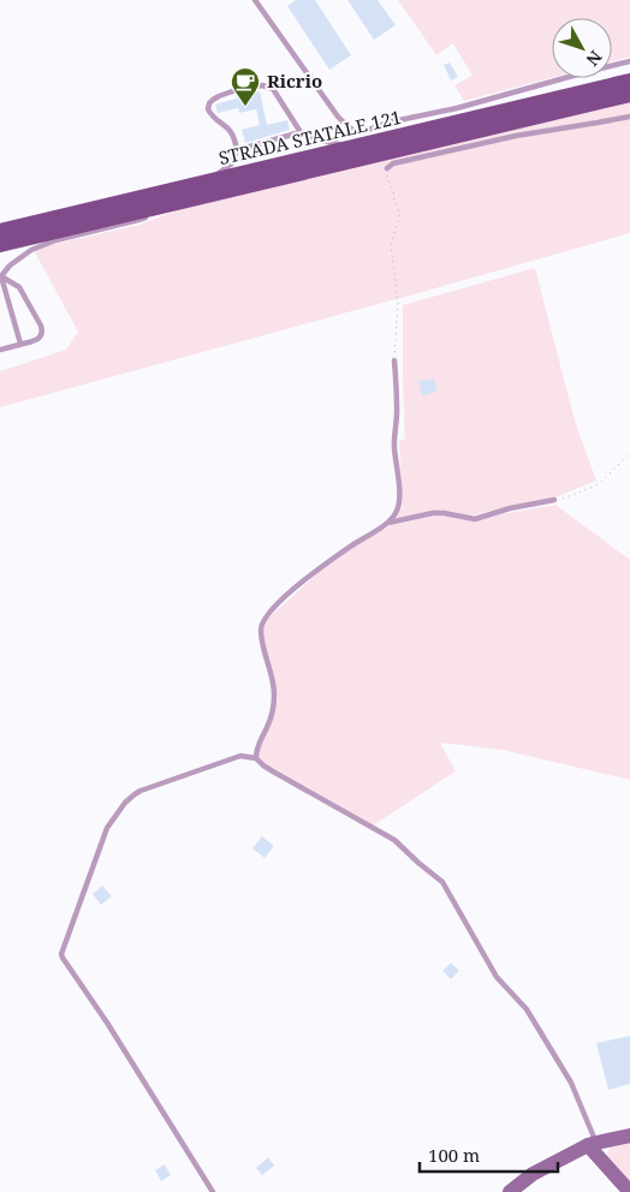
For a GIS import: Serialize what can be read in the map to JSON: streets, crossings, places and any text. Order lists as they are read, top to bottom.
{
  "streets": {
    "main road": ["STRADA STATALE 121"]
  },
  "places": {
    "cafe": ["Ricrio"]
  },
  "scale_bar": "100 m",
  "north": "bottom right"
}
